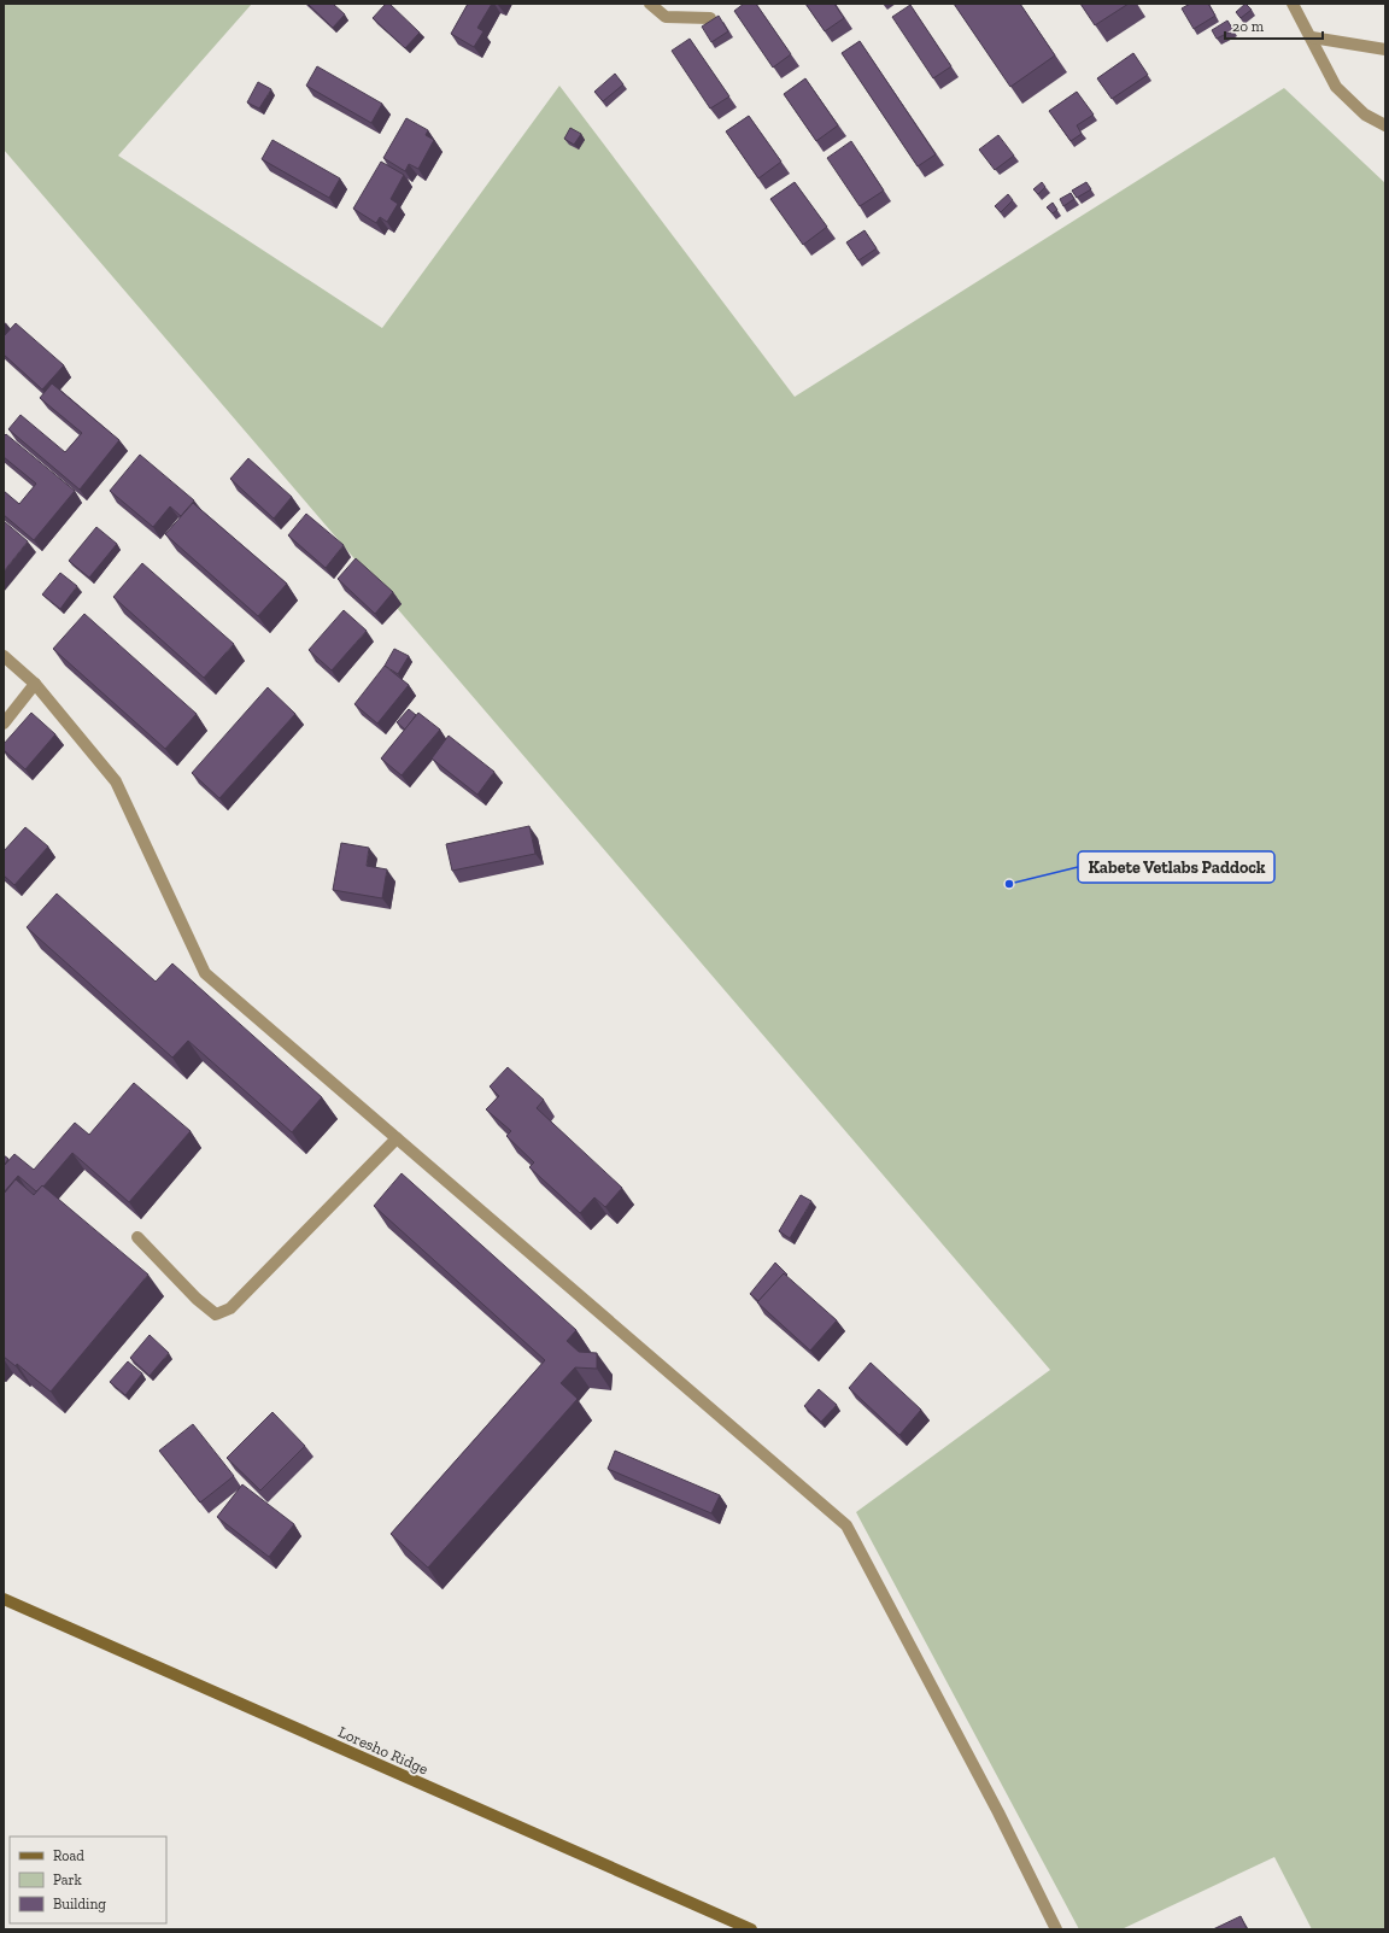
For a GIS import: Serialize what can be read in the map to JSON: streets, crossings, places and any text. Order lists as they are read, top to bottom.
{
  "streets": {
    "street": ["Loresho Ridge"]
  },
  "places": ["Kabete Vetlabs Paddock"],
  "legend": ["Road", "Park", "Building"],
  "scale_bar": "20 m"
}
